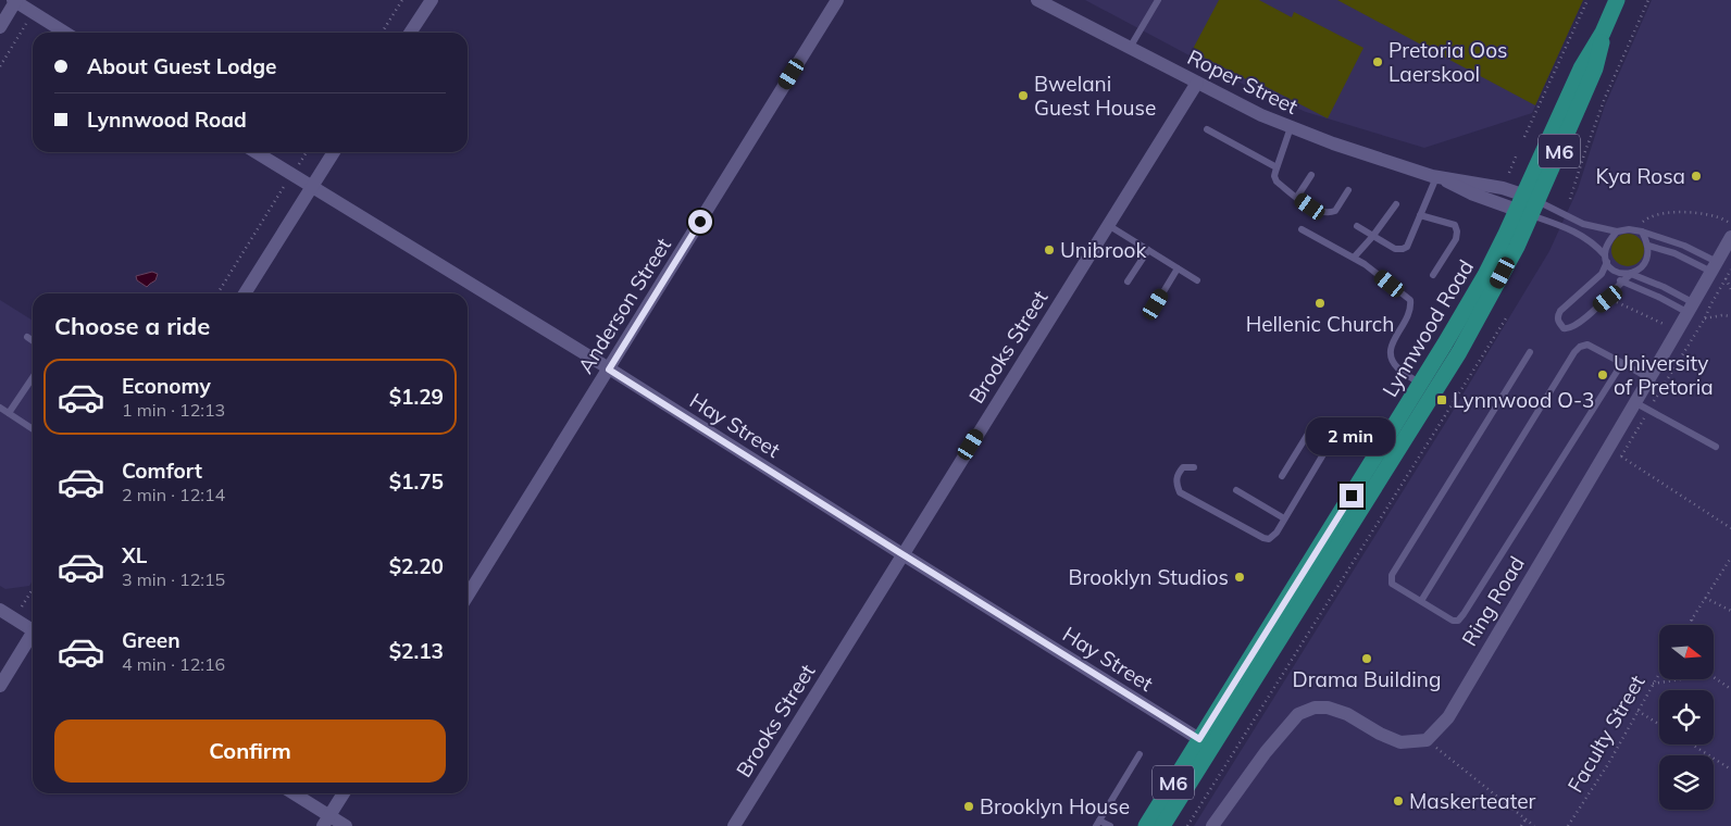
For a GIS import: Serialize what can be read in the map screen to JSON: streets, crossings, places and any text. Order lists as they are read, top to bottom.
{
  "streets": {
    "main road": ["M6", "Lynnwood Road"],
    "street": [
      "Roper Street",
      "Anderson Street",
      "Brooks Street",
      "Hay Street",
      "Ring Road"
    ],
    "path": ["Faculty Street"]
  },
  "crossings": [
    ["Roper Street", "Lynnwood Road"],
    ["Roper Street", "Brooks Street"],
    ["Anderson Street", "Hay Street"],
    ["Lynnwood Road", "Hay Street"],
    ["Brooks Street", "Hay Street"]
  ],
  "places": {
    "other": [
      "Pretoria Oos Laerskool",
      "Bwelani Guest House",
      "Kya Rosa",
      "Unibrook",
      "Hellenic Church",
      "University of Pretoria",
      "Brooklyn Studios",
      "Drama Building",
      "Maskerteater",
      "Brooklyn House"
    ],
    "transit": ["Lynnwood O-3"]
  },
  "north": "right",
  "page": {
    "banner": ["About Guest Lodge", "Lynnwood Road"],
    "heading": "Choose a ride",
    "list": [
      {
        "name": "Economy",
        "note": "1 min · 12:13",
        "value": "$1.29"
      },
      {
        "name": "Comfort",
        "note": "2 min · 12:14",
        "value": "$1.75"
      },
      {
        "name": "XL",
        "note": "3 min · 12:15",
        "value": "$2.20"
      },
      {
        "name": "Green",
        "note": "4 min · 12:16",
        "value": "$2.13"
      }
    ],
    "bubble": "2 min",
    "buttons": "Confirm"
  }
}
